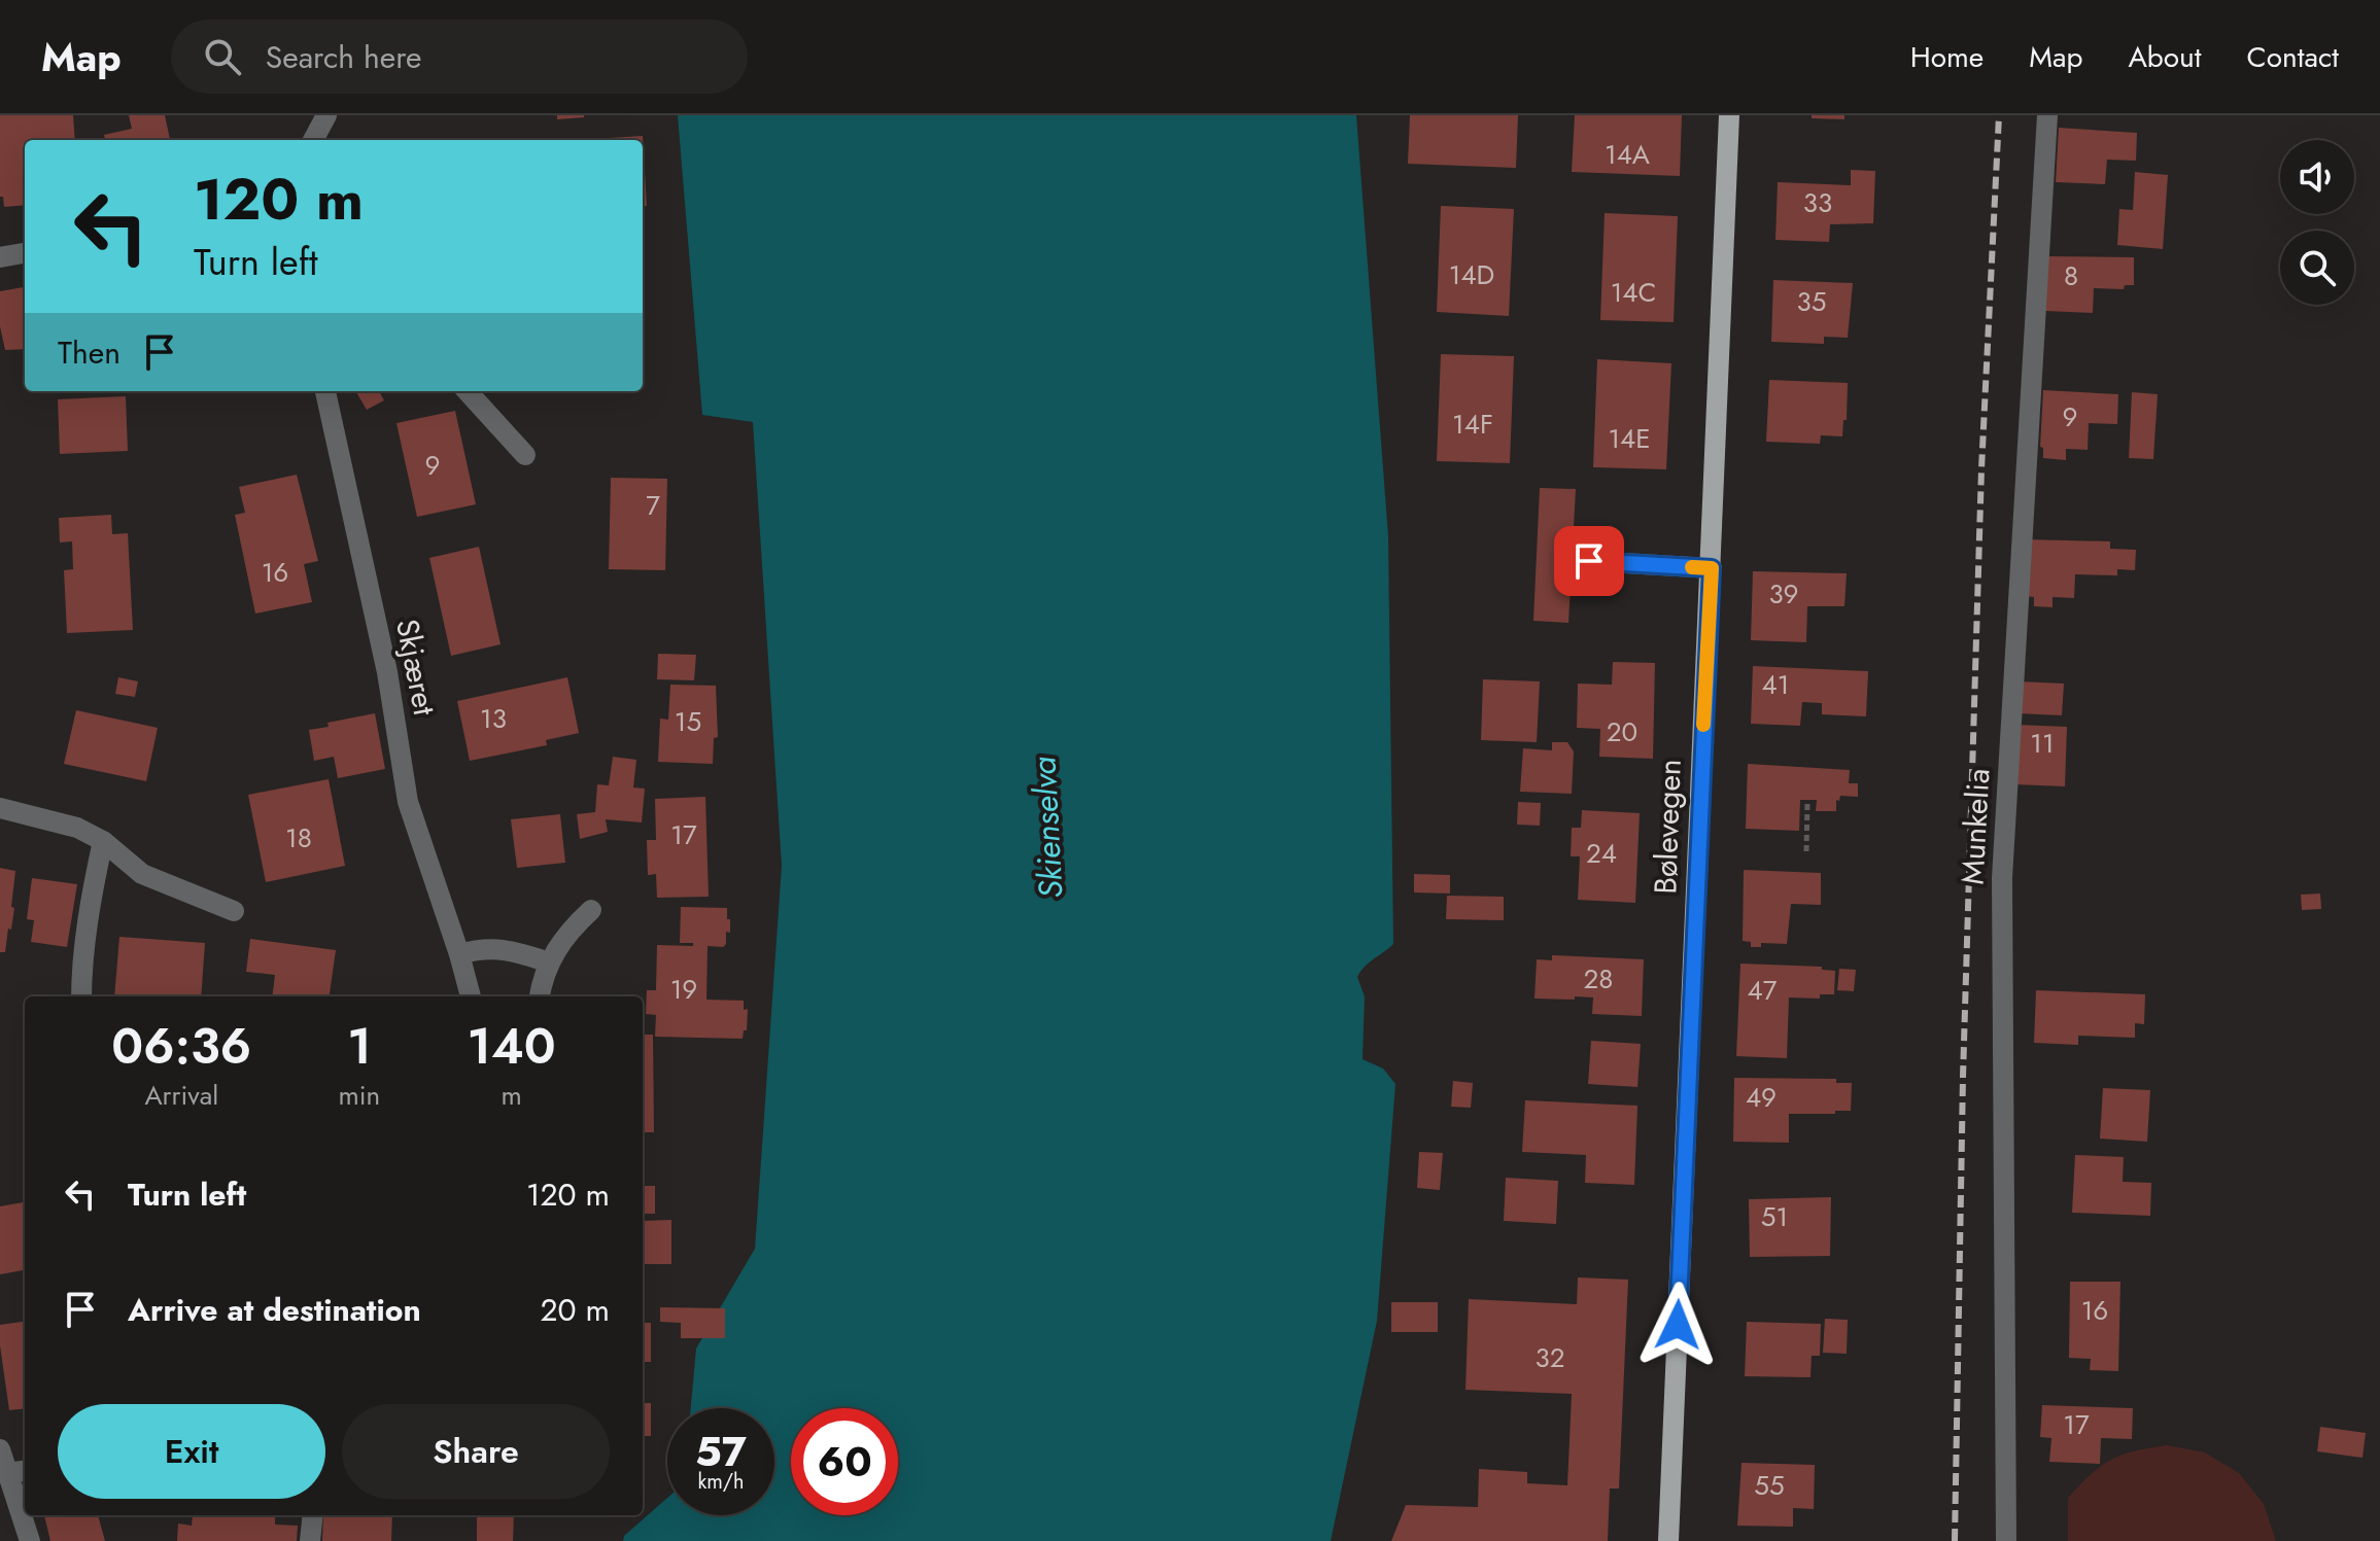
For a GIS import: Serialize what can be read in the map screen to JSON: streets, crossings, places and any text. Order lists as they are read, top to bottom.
{
  "streets": {
    "main road": ["Bølevegen"],
    "street": ["Skjæret", "Munkelia"]
  },
  "water": ["Skienselva"],
  "house_numbers": [
    "14A",
    "33",
    "14D",
    "8",
    "14C",
    "35",
    "9",
    "14F",
    "14E",
    "9",
    "7",
    "16",
    "39",
    "41",
    "13",
    "15",
    "20",
    "11",
    "17",
    "18",
    "24",
    "28",
    "19",
    "47",
    "49",
    "51",
    "16",
    "32",
    "17",
    "55"
  ],
  "page": {
    "header": "Map",
    "search": "Search here",
    "nav": [
      "Home",
      "Map",
      "About",
      "Contact"
    ],
    "turn": ["120 m", "Turn left"],
    "then": "Then",
    "eta": [
      "06:36",
      "Arrival",
      "1",
      "min",
      "140",
      "m"
    ],
    "list": [
      {
        "name": "Turn left",
        "value": "120 m"
      },
      {
        "name": "Arrive at destination",
        "value": "20 m"
      }
    ],
    "buttons": ["Exit", "Share"],
    "speed": "57 km/h",
    "limit": "60"
  }
}
